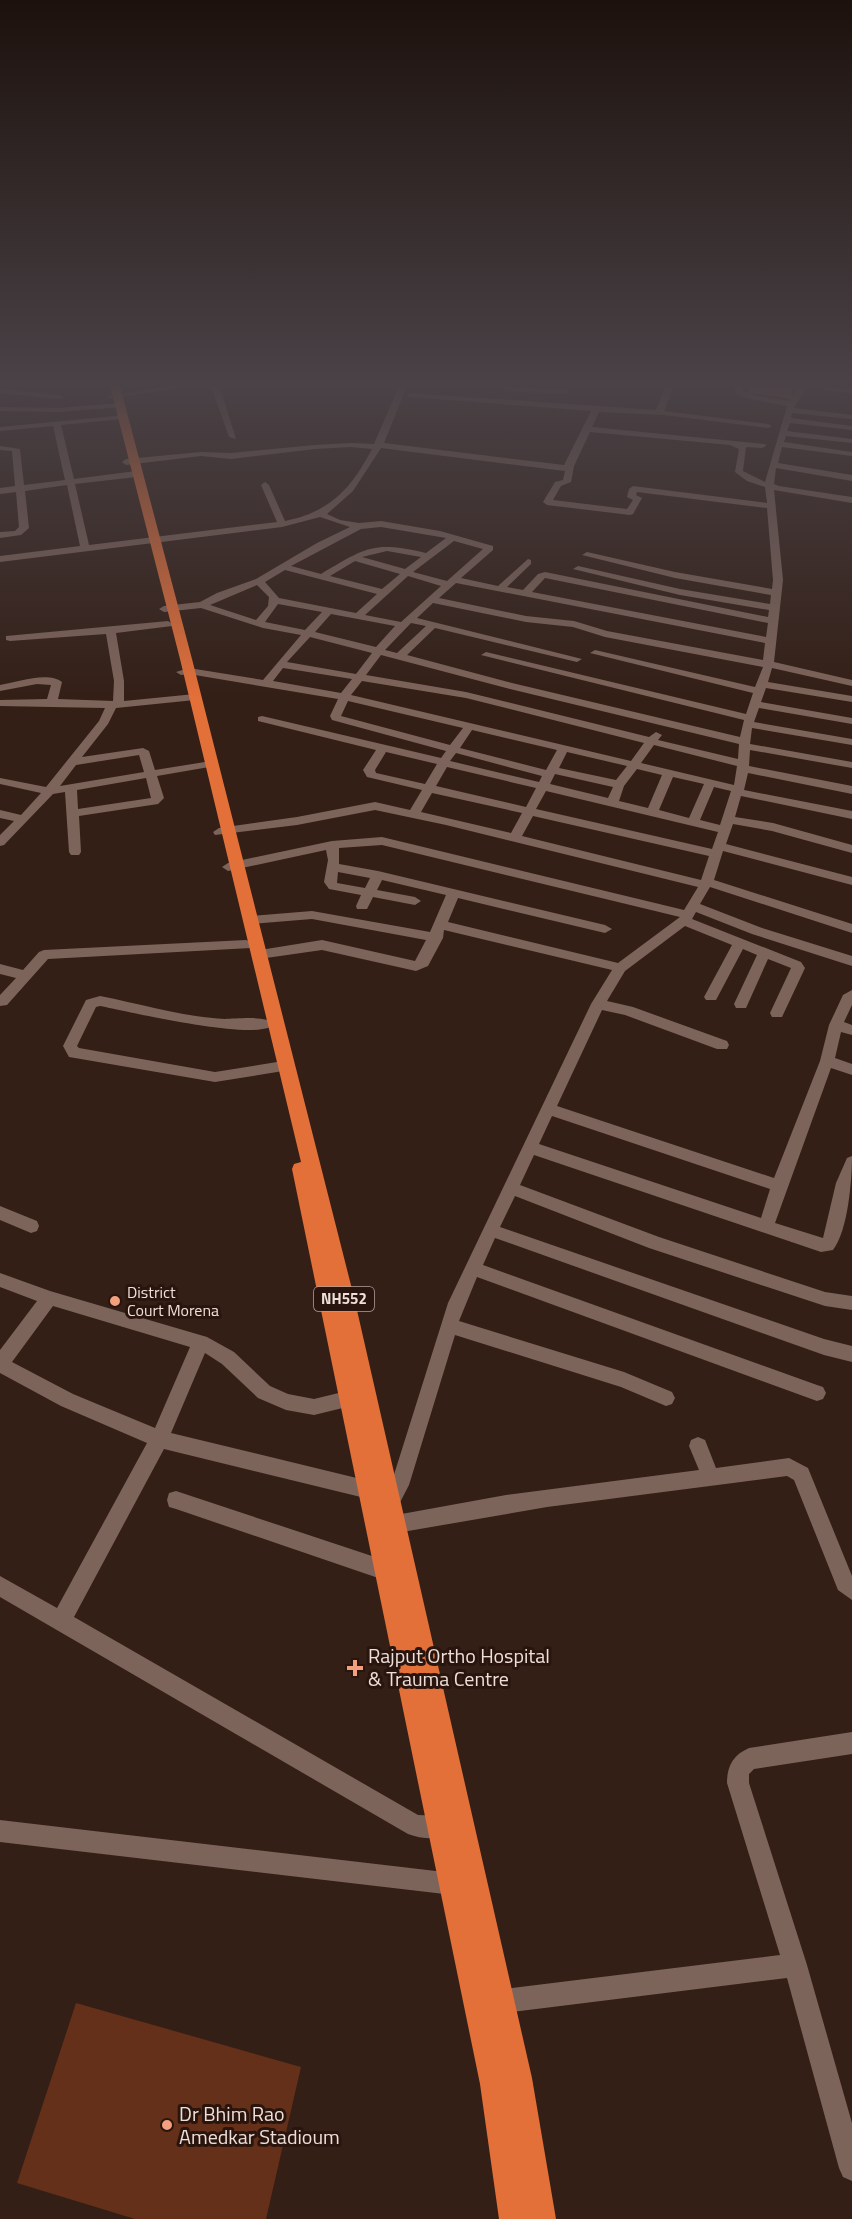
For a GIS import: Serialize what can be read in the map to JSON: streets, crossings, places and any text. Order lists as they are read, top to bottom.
{
  "streets": {
    "highway": ["NH552"]
  },
  "places": {
    "other": ["District Court Morena", "Dr Bhim Rao Amedkar Stadioum"],
    "health": ["Rajput Ortho Hospital & Trauma Centre"]
  }
}
